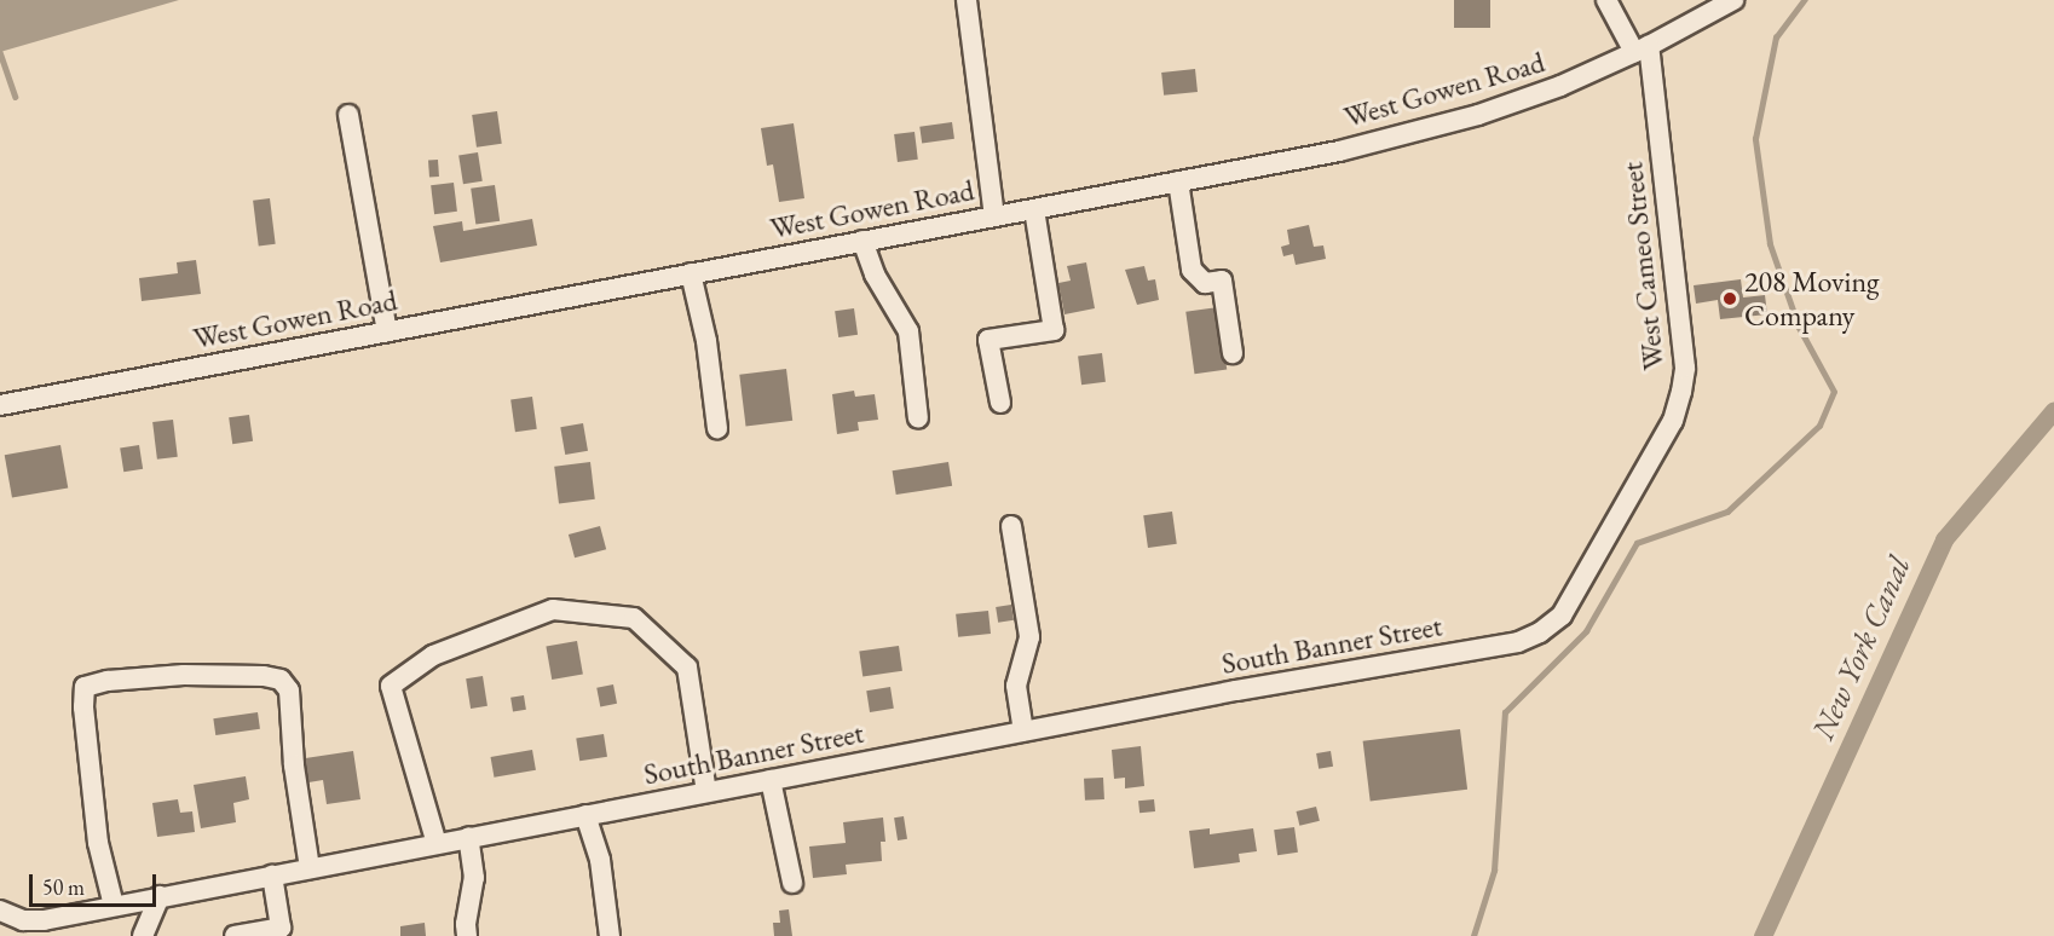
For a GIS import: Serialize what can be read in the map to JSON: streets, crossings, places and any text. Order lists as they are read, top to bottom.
{
  "streets": {
    "street": ["West Gowen Road", "West Cameo Street", "South Banner Street"]
  },
  "crossings": [
    ["West Gowen Road", "West Cameo Street"],
    ["West Cameo Street", "South Banner Street"]
  ],
  "water": ["New York Canal"],
  "places": ["208 Moving Company"],
  "scale_bar": "50 m"
}
